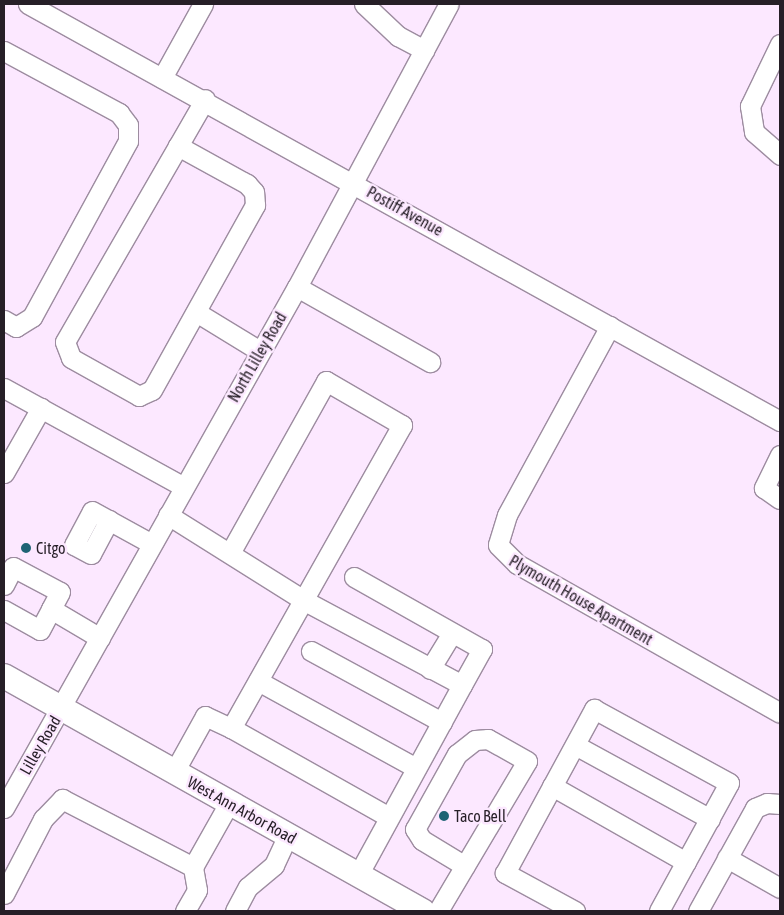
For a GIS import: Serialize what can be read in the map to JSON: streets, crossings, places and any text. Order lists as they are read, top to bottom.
{
  "streets": {
    "main road": ["West Ann Arbor Road"],
    "street": [
      "Postiff Avenue",
      "North Lilley Road",
      "Plymouth House Apartment",
      "Lilley Road"
    ]
  },
  "crossings": [
    ["Postiff Avenue", "North Lilley Road"],
    ["Postiff Avenue", "Plymouth House Apartment"],
    ["North Lilley Road", "Lilley Road"],
    ["North Lilley Road", "West Ann Arbor Road"],
    ["Lilley Road", "West Ann Arbor Road"]
  ],
  "places": ["Citgo", "Taco Bell"]
}
